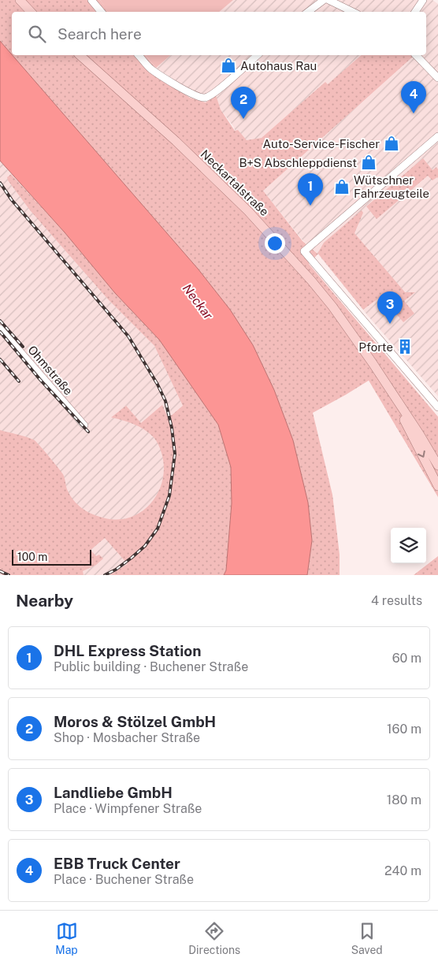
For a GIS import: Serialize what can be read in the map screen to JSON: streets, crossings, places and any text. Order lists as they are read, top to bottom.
{
  "streets": {
    "main road": ["Neckartalstraße"],
    "street": ["Ohmstraße"]
  },
  "water": ["Neckar"],
  "places": {
    "shop": [
      "Autohaus Rau",
      "Auto-Service-Fischer",
      "B+S Abschleppdienst",
      "Wütschner Fahrzeugteile"
    ],
    "building": ["Pforte"]
  },
  "scale_bar": "100 m",
  "page": {
    "search": "Search here",
    "pins": [
      "4",
      "2",
      "1",
      "3"
    ],
    "scale": "100 m",
    "heading": ["Nearby", "4 results"],
    "list": [
      {
        "mark": "1",
        "name": "DHL Express Station",
        "note": "Public building · Buchener Straße",
        "value": "60 m"
      },
      {
        "mark": "2",
        "name": "Moros & Stölzel GmbH",
        "note": "Shop · Mosbacher Straße",
        "value": "160 m"
      },
      {
        "mark": "3",
        "name": "Landliebe GmbH",
        "note": "Place · Wimpfener Straße",
        "value": "180 m"
      },
      {
        "mark": "4",
        "name": "EBB Truck Center",
        "note": "Place · Buchener Straße",
        "value": "240 m"
      }
    ],
    "nav": ["Map", "Directions", "Saved"]
  }
}
